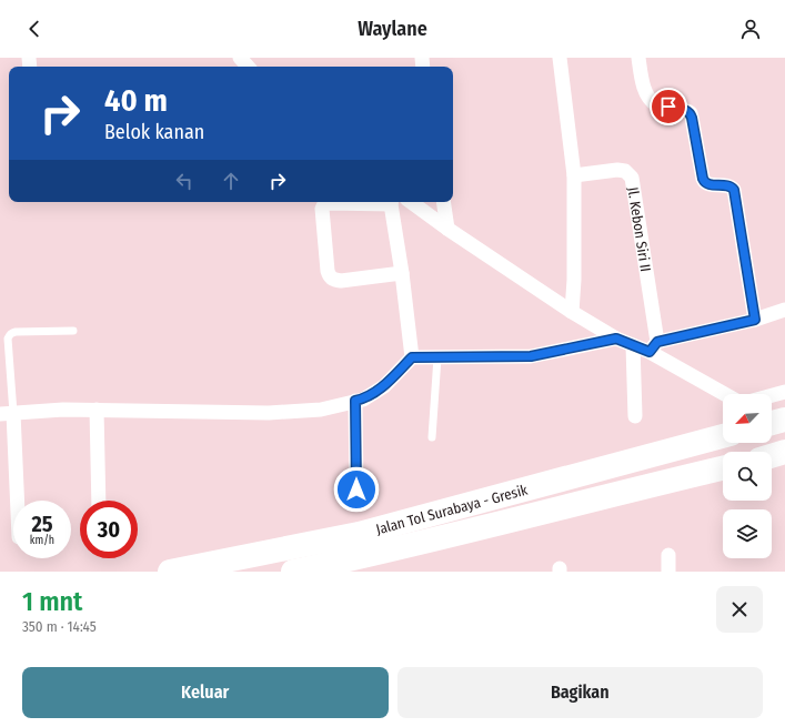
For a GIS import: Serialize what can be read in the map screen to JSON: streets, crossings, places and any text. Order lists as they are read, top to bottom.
{
  "streets": {
    "highway": ["Jalan Tol Surabaya - Gresik"],
    "street": ["Jl. Kebon Siri II"]
  },
  "north": "bottom left",
  "page": {
    "header": "Waylane",
    "turn": ["40 m", "Belok kanan"],
    "speed": "25 km/h",
    "limit": "30",
    "heading": ["1 mnt", "350 m · 14:45"],
    "buttons": ["Keluar", "Bagikan"]
  }
}
